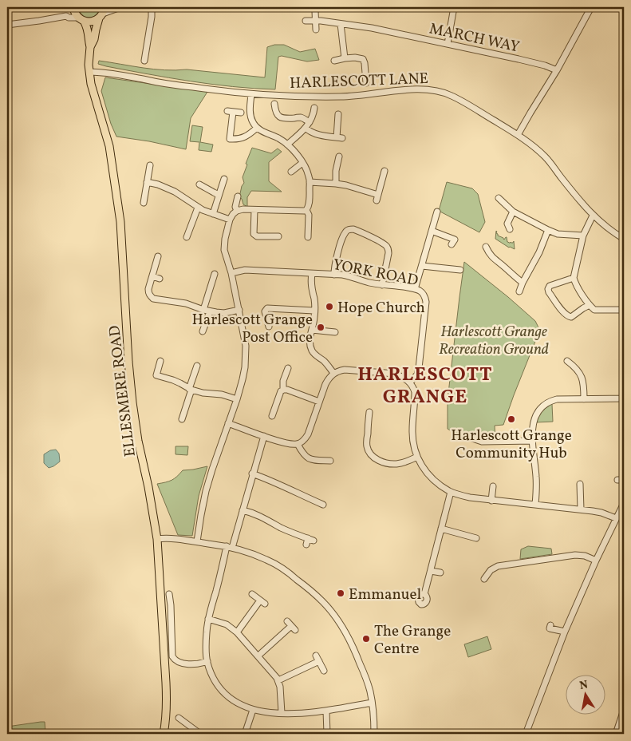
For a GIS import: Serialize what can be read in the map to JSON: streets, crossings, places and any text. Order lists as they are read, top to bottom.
{
  "streets": {
    "main road": ["ELLESMERE ROAD"],
    "street": ["MARCH WAY", "HARLESCOTT LANE", "YORK ROAD"]
  },
  "crossings": [
    ["HARLESCOTT LANE", "ELLESMERE ROAD"]
  ],
  "districts": ["HARLESCOTT GRANGE"],
  "parks": ["Harlescott Grange Recreation Ground"],
  "places": [
    "Hope Church",
    "Harlescott Grange Post Office",
    "Harlescott Grange Community Hub",
    "Emmanuel",
    "The Grange Centre"
  ],
  "north": "top"
}
